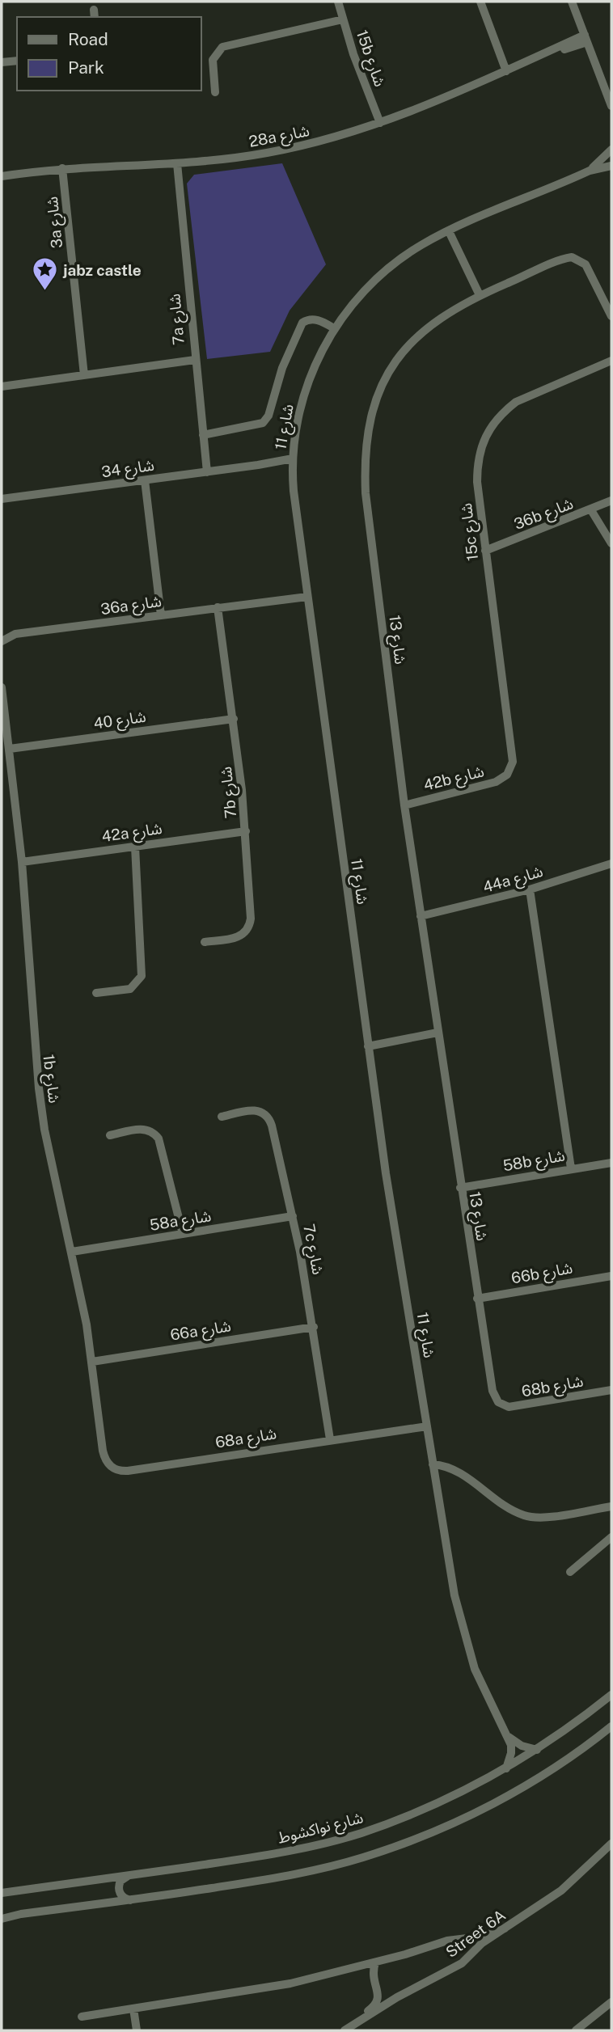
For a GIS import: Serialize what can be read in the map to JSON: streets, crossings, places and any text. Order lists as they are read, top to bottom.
{
  "streets": {
    "street": [
      "15b شارع",
      "28a شارع",
      "3a شارع",
      "7a شارع",
      "شارع 11",
      "شارع 34",
      "36b شارع",
      "15c شارع",
      "36a شارع",
      "شارع 13",
      "شارع 40",
      "42b شارع",
      "7b شارع",
      "42a شارع",
      "44a شارع",
      "1b شارع",
      "58b شارع",
      "58a شارع",
      "7c شارع",
      "66b شارع",
      "66a شارع",
      "68b شارع",
      "68a شارع",
      "شارع نواكشوط",
      "Street 6A"
    ]
  },
  "crossings": [
    ["15b شارع", "28a شارع"],
    ["28a شارع", "3a شارع"],
    ["28a شارع", "7a شارع"],
    ["7a شارع", "شارع 34"],
    ["شارع 11", "شارع 34"],
    ["شارع 11", "36a شارع"],
    ["شارع 11", "68a شارع"],
    ["شارع 11", "شارع نواكشوط"],
    ["36b شارع", "15c شارع"],
    ["15c شارع", "42b شارع"],
    ["36a شارع", "7b شارع"],
    ["شارع 13", "42b شارع"],
    ["شارع 13", "44a شارع"],
    ["شارع 13", "58b شارع"],
    ["شارع 13", "66b شارع"],
    ["شارع 13", "68b شارع"],
    ["شارع 40", "7b شارع"],
    ["شارع 40", "1b شارع"],
    ["7b شارع", "42a شارع"],
    ["42a شارع", "1b شارع"],
    ["1b شارع", "58a شارع"],
    ["1b شارع", "66a شارع"],
    ["1b شارع", "68a شارع"],
    ["58a شارع", "7c شارع"],
    ["7c شارع", "66a شارع"],
    ["7c شارع", "68a شارع"]
  ],
  "places": {
    "place": ["jabz castle"]
  },
  "legend": ["Road", "Park"]
}
